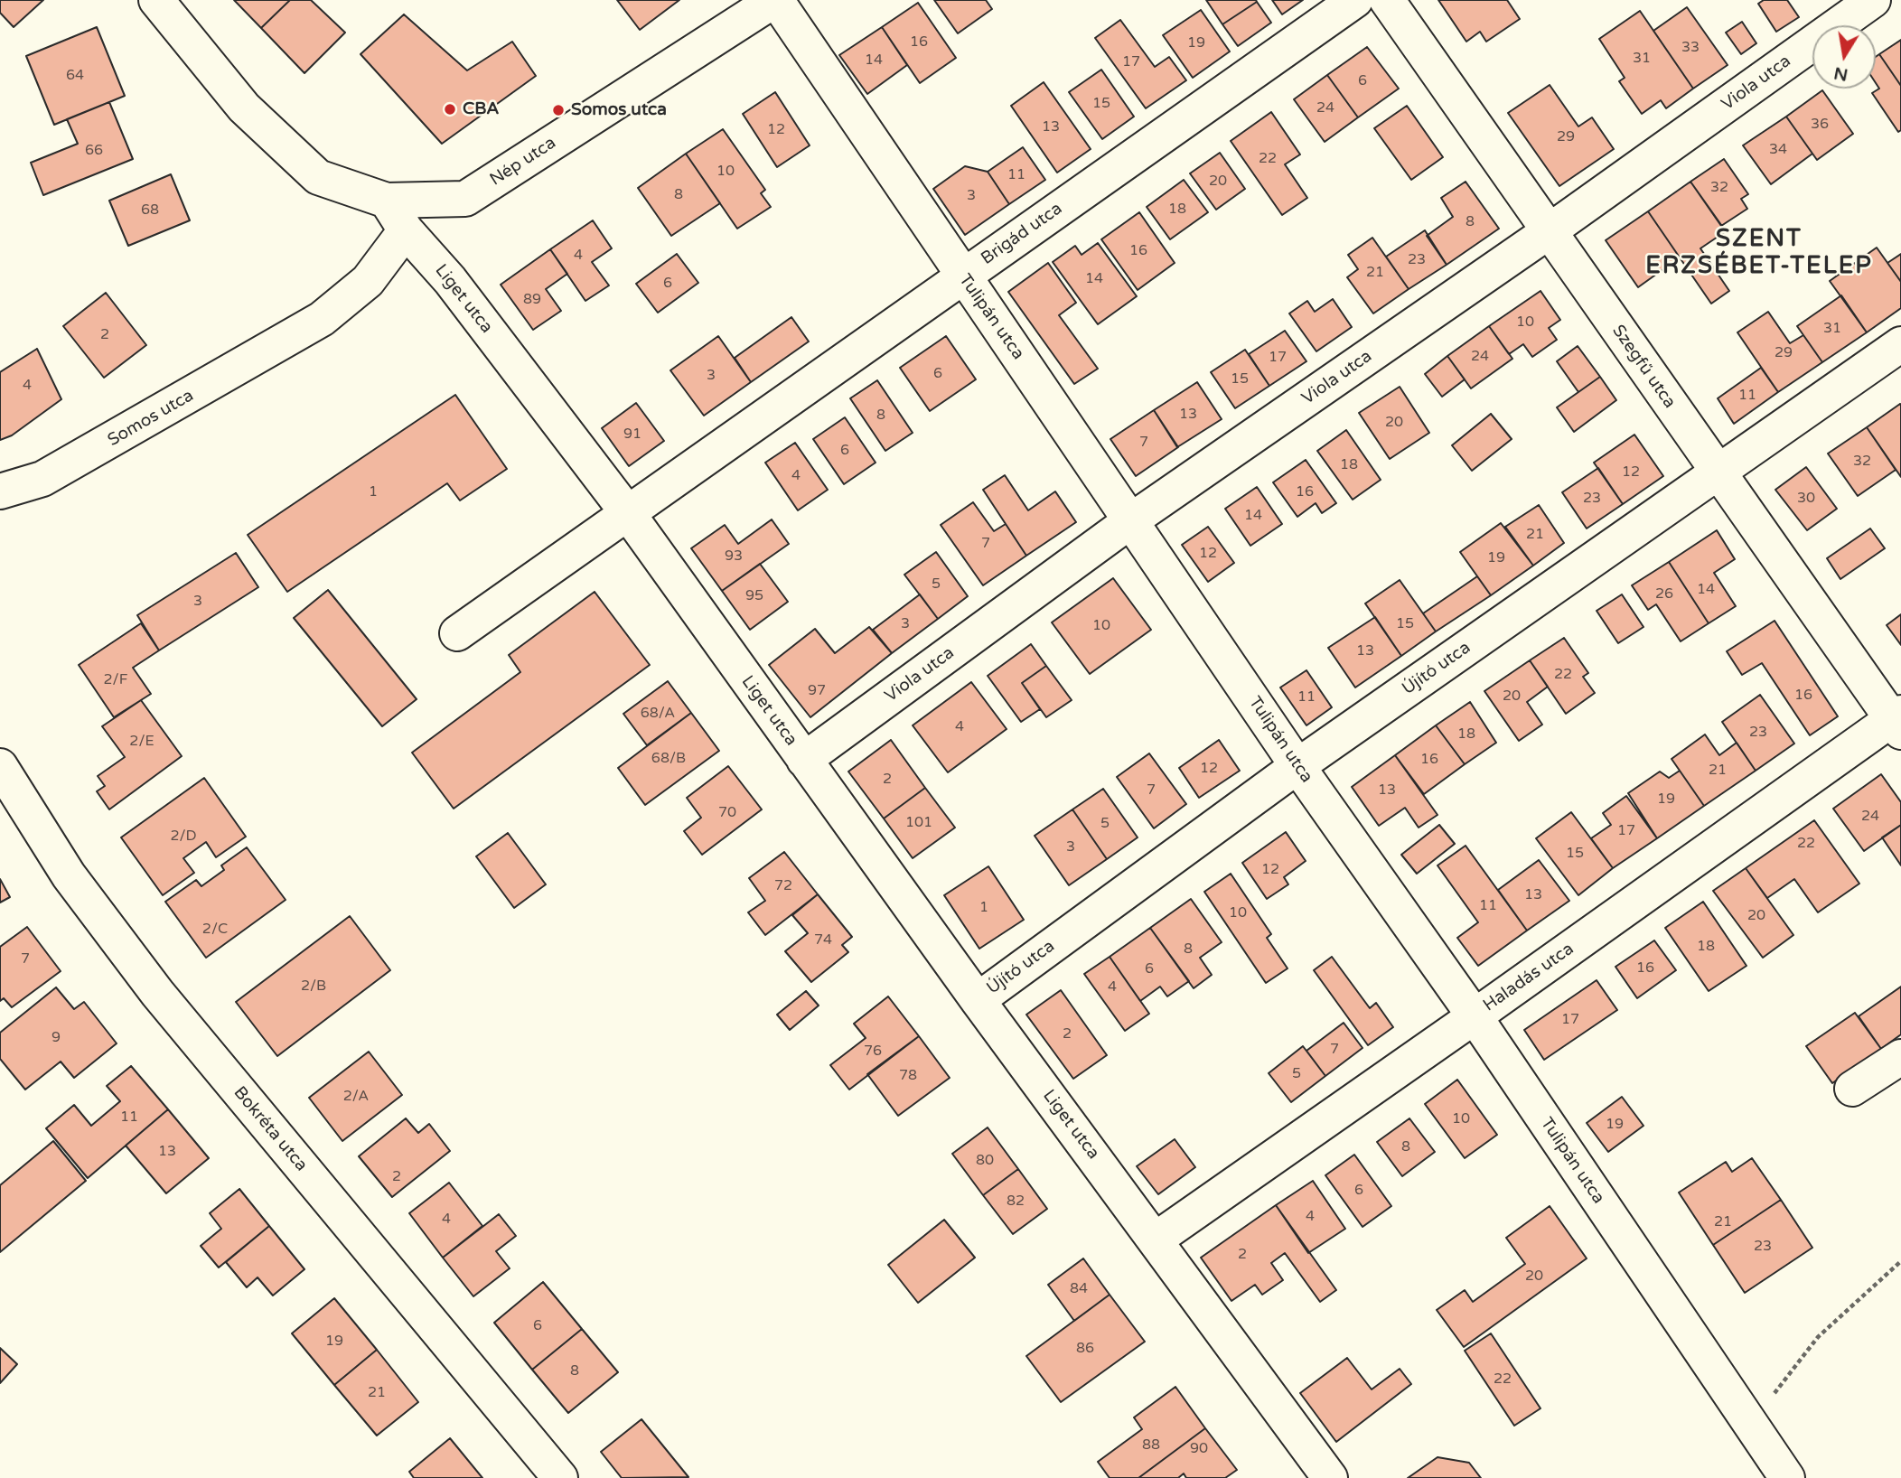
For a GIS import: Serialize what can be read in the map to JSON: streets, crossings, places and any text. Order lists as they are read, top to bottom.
{
  "streets": {
    "street": [
      "Viola utca",
      "Nép utca",
      "Brigád utca",
      "Liget utca",
      "Tulipán utca",
      "Szegfű utca",
      "Somos utca",
      "Újító utca",
      "Haladás utca",
      "Bokréta utca"
    ]
  },
  "crossings": [
    ["Viola utca", "Liget utca"],
    ["Viola utca", "Tulipán utca"],
    ["Viola utca", "Szegfű utca"],
    ["Nép utca", "Liget utca"],
    ["Nép utca", "Tulipán utca"],
    ["Brigád utca", "Liget utca"],
    ["Brigád utca", "Tulipán utca"],
    ["Liget utca", "Somos utca"],
    ["Liget utca", "Újító utca"],
    ["Liget utca", "Haladás utca"],
    ["Tulipán utca", "Újító utca"],
    ["Tulipán utca", "Haladás utca"],
    ["Szegfű utca", "Újító utca"],
    ["Szegfű utca", "Haladás utca"]
  ],
  "districts": ["SZENT ERZSÉBET-TELEP"],
  "places": ["CBA", "Somos utca"],
  "house_numbers": [
    "16",
    "19",
    "33",
    "31",
    "14",
    "17",
    "64",
    "6",
    "15",
    "24",
    "36",
    "13",
    "12",
    "29",
    "34",
    "66",
    "22",
    "10",
    "11",
    "20",
    "32",
    "8",
    "3",
    "18",
    "68",
    "8",
    "16",
    "4",
    "23",
    "21",
    "14",
    "6",
    "89",
    "10",
    "31",
    "2",
    "29",
    "24",
    "17",
    "6",
    "3",
    "15",
    "4",
    "11",
    "13",
    "8",
    "20",
    "91",
    "7",
    "6",
    "32",
    "18",
    "12",
    "4",
    "1",
    "16",
    "23",
    "30",
    "14",
    "21",
    "7",
    "12",
    "93",
    "19",
    "5",
    "14",
    "26",
    "95",
    "3",
    "3",
    "15",
    "10",
    "13",
    "22",
    "2/F",
    "97",
    "16",
    "20",
    "11",
    "68/A",
    "4",
    "23",
    "18",
    "2/E",
    "68/B",
    "16",
    "12",
    "21",
    "2",
    "7",
    "13",
    "19",
    "70",
    "24",
    "101",
    "5",
    "17",
    "2/D",
    "22",
    "3",
    "15",
    "12",
    "72",
    "13",
    "11",
    "1",
    "10",
    "20",
    "2/C",
    "74",
    "18",
    "8",
    "7",
    "16",
    "6",
    "2/B",
    "4",
    "17",
    "2",
    "9",
    "7",
    "76",
    "5",
    "78",
    "2/A",
    "11",
    "10",
    "19",
    "8",
    "13",
    "80",
    "2",
    "6",
    "82",
    "4",
    "4",
    "21",
    "23",
    "2",
    "20",
    "84",
    "6",
    "19",
    "86",
    "8",
    "22",
    "21",
    "88",
    "90"
  ],
  "north": "bottom"
}
